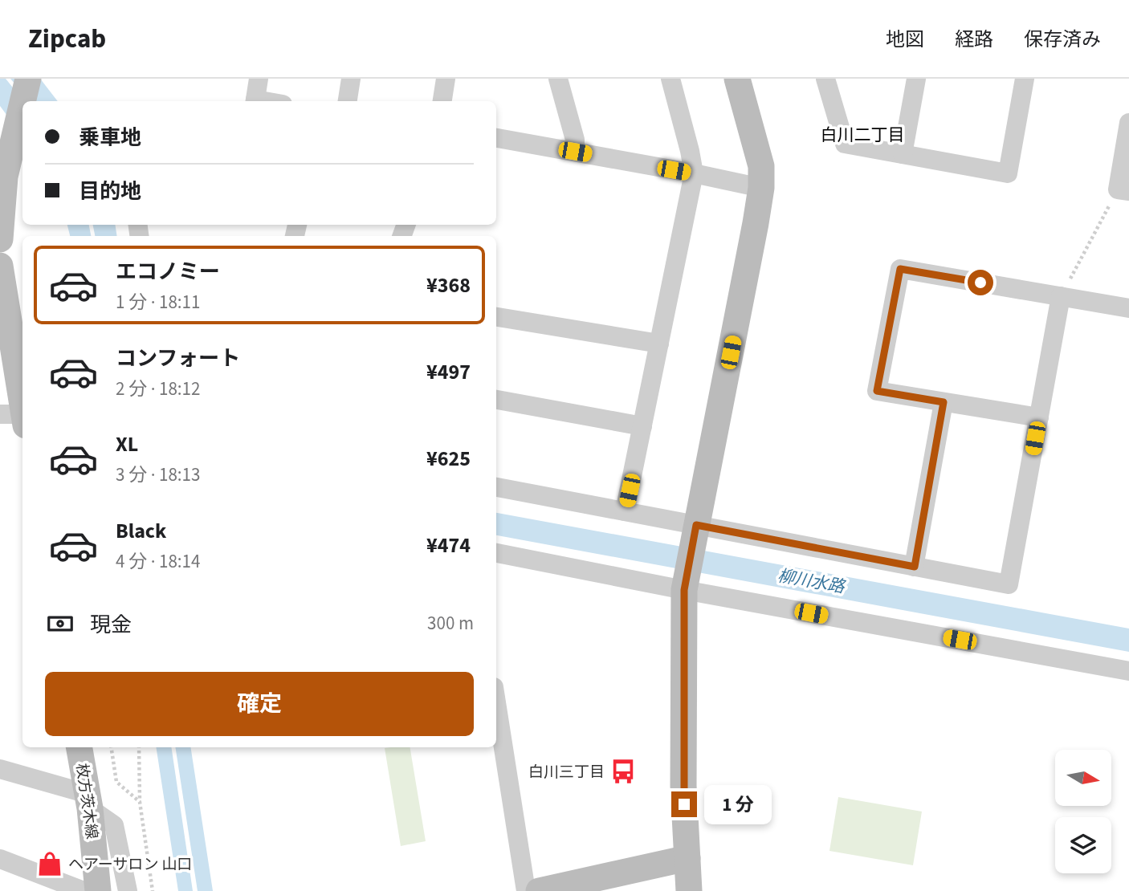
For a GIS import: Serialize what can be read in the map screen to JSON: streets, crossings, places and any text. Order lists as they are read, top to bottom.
{
  "streets": {
    "street": ["枚方茨木線"]
  },
  "districts": ["白川二丁目"],
  "water": ["柳川水路"],
  "places": {
    "bus stop": ["白川三丁目"],
    "shop": ["ヘアーサロン 山口"]
  },
  "north": "right",
  "page": {
    "header": "Zipcab",
    "nav": ["地図", "経路", "保存済み"],
    "banner": ["乗車地", "目的地"],
    "list": [
      {
        "name": "エコノミー",
        "note": "1 分 · 18:11",
        "value": "¥368"
      },
      {
        "name": "コンフォート",
        "note": "2 分 · 18:12",
        "value": "¥497"
      },
      {
        "name": "XL",
        "note": "3 分 · 18:13",
        "value": "¥625"
      },
      {
        "name": "Black",
        "note": "4 分 · 18:14",
        "value": "¥474"
      }
    ],
    "pay": ["現金", "300 m"],
    "buttons": "確定",
    "bubble": "1 分"
  }
}
